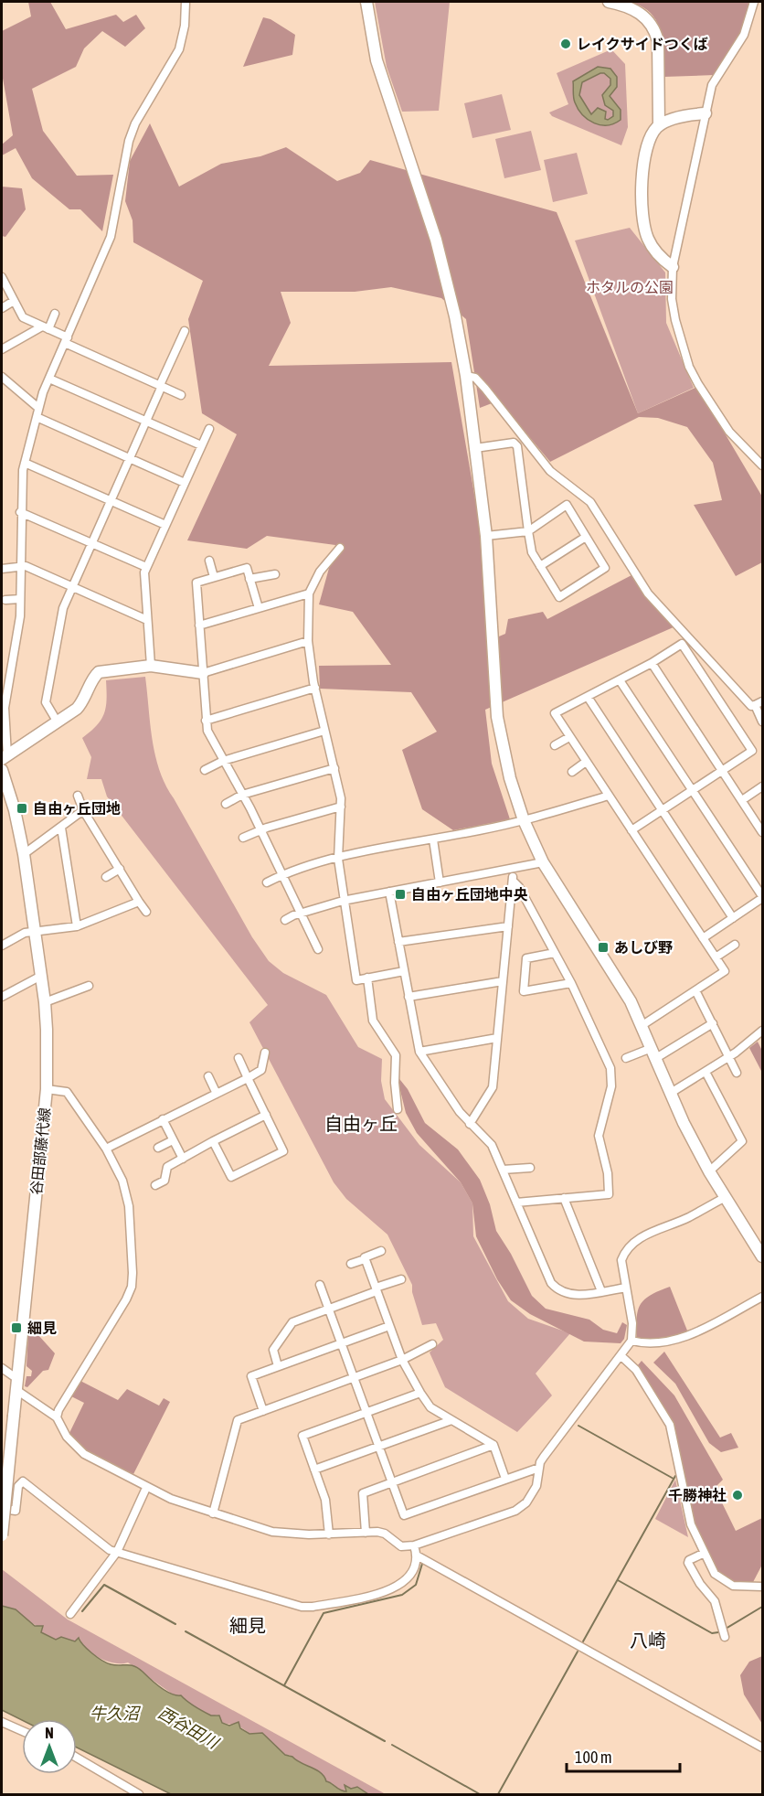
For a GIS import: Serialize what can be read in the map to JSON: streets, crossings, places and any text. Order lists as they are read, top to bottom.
{
  "streets": {
    "street": ["谷田部藤代線"]
  },
  "districts": ["自由ヶ丘", "細見", "八崎"],
  "water": ["牛久沼", "西谷田川"],
  "parks": ["ホタルの公園"],
  "places": {
    "other": ["レイクサイドつくば", "千勝神社"],
    "transit": [
      "自由ヶ丘団地",
      "自由ヶ丘団地中央",
      "あしび野",
      "細見"
    ]
  },
  "scale_bar": "100 m",
  "north": "top"
}
